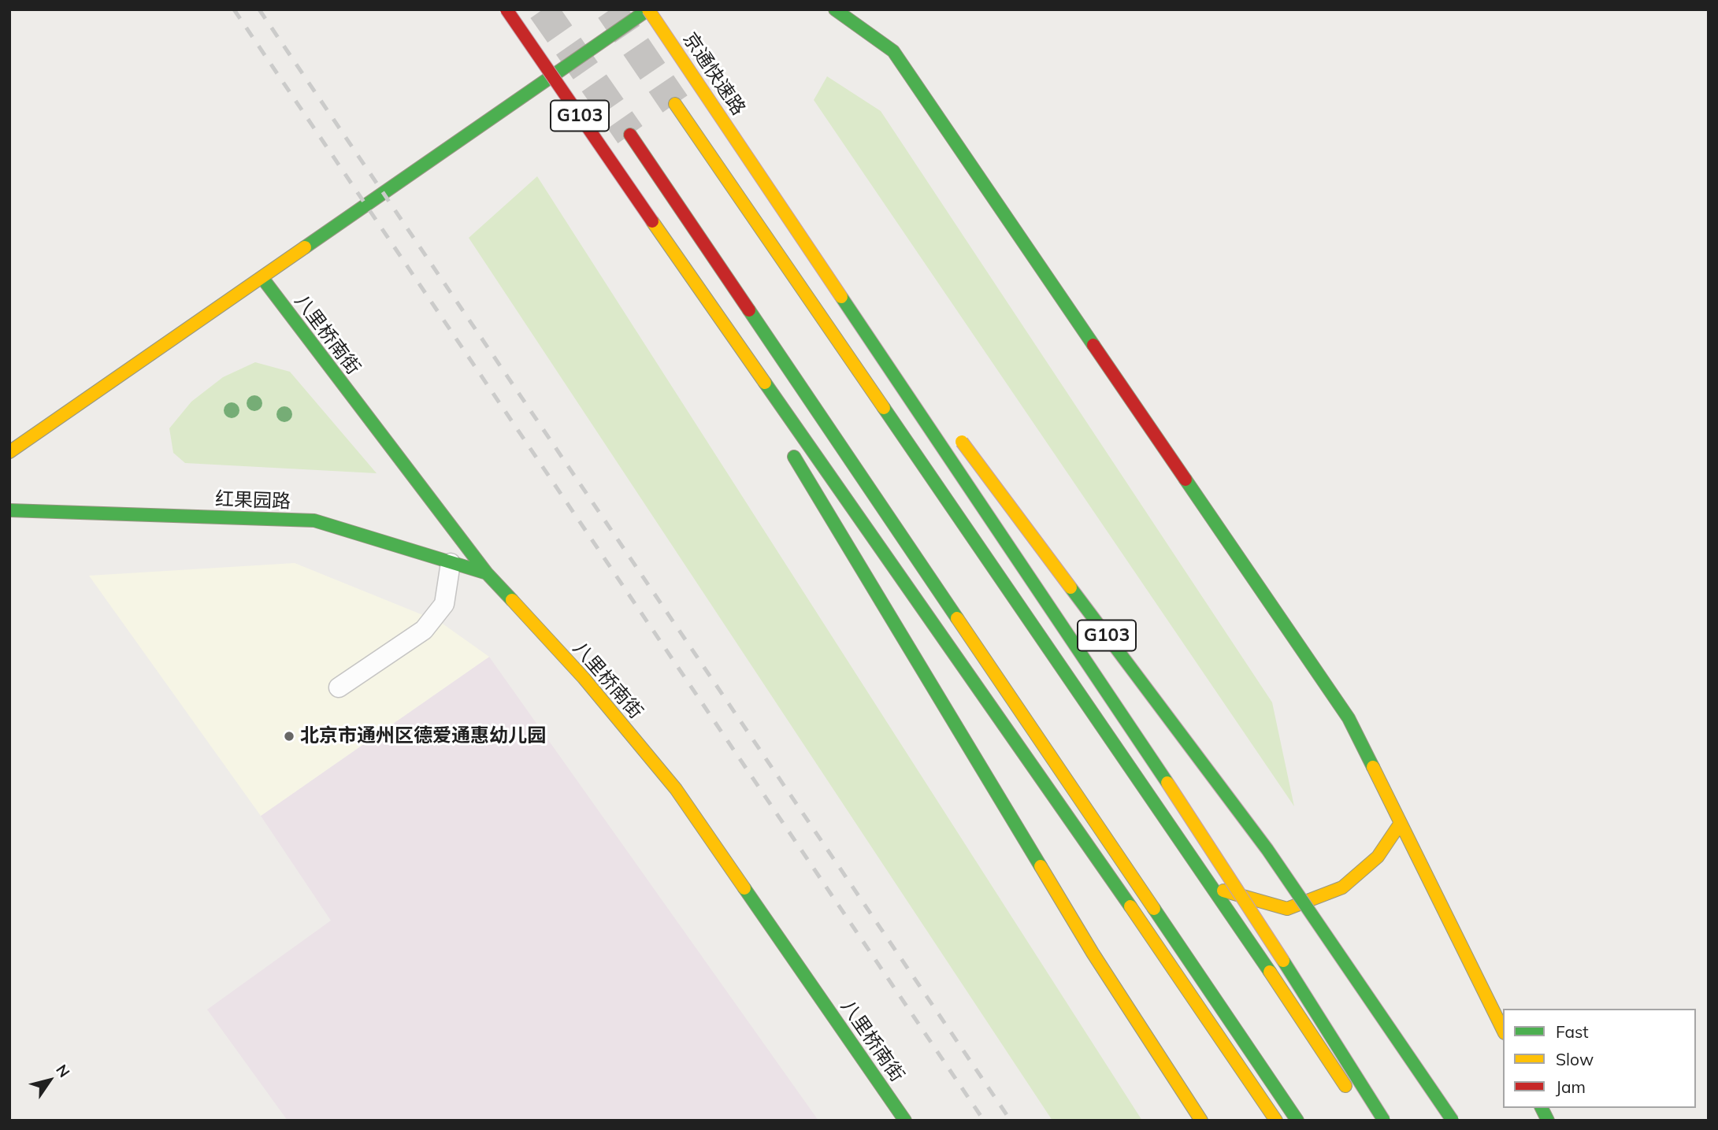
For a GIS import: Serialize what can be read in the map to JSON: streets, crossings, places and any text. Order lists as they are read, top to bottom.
{
  "streets": {
    "main road": [
      "京通快速路",
      "G103",
      "八里桥南街",
      "红果园路"
    ]
  },
  "crossings": [
    ["八里桥南街", "红果园路"]
  ],
  "places": ["北京市通州区德爱通惠幼儿园"],
  "legend": ["Fast", "Slow", "Jam"],
  "north": "top right"
}
